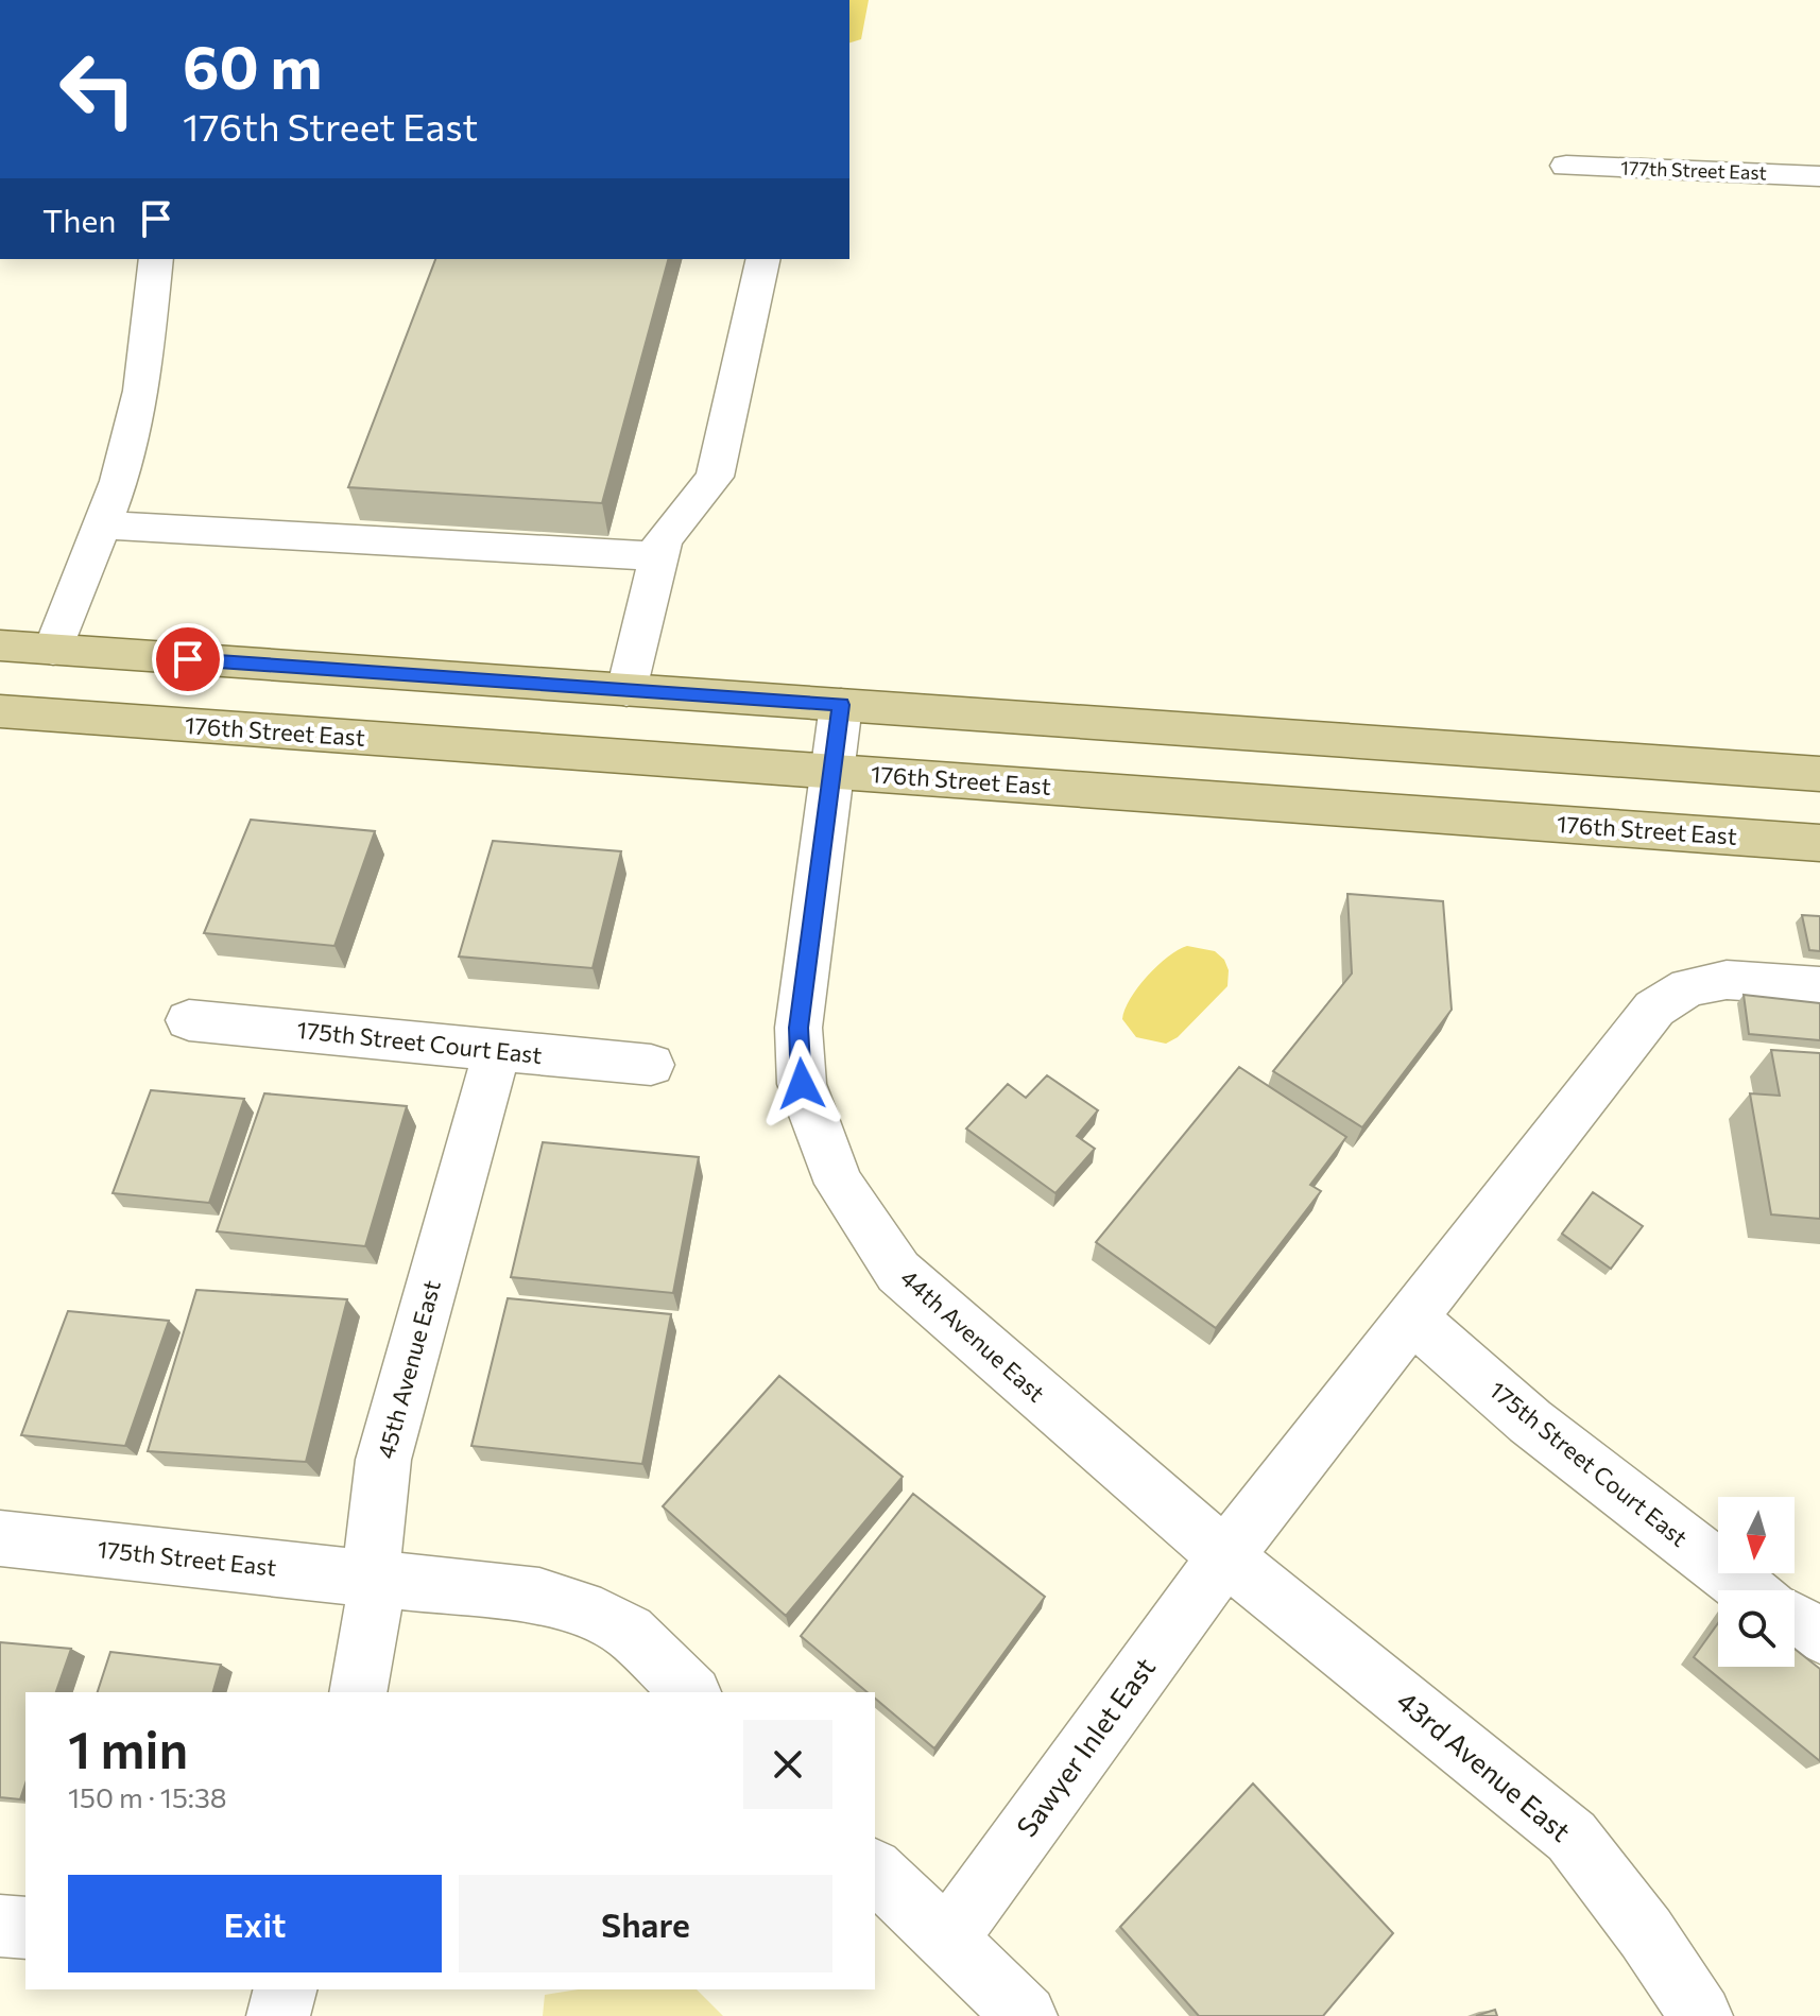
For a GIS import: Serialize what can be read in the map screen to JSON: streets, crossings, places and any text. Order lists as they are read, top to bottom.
{
  "streets": {
    "main road": ["176th Street East"],
    "street": [
      "177th Street East",
      "175th Street Court East",
      "44th Avenue East",
      "45th Avenue East",
      "175th Street East",
      "Sawyer Inlet East",
      "43rd Avenue East"
    ]
  },
  "crossings": [
    ["176th Street East", "44th Avenue East"],
    ["175th Street Court East", "45th Avenue East"],
    ["175th Street Court East", "Sawyer Inlet East"],
    ["44th Avenue East", "Sawyer Inlet East"],
    ["44th Avenue East", "43rd Avenue East"],
    ["45th Avenue East", "175th Street East"],
    ["Sawyer Inlet East", "43rd Avenue East"]
  ],
  "north": "bottom",
  "page": {
    "turn": ["60 m", "176th Street East"],
    "then": "Then",
    "heading": ["1 min", "150 m · 15:38"],
    "buttons": ["Exit", "Share"]
  }
}
